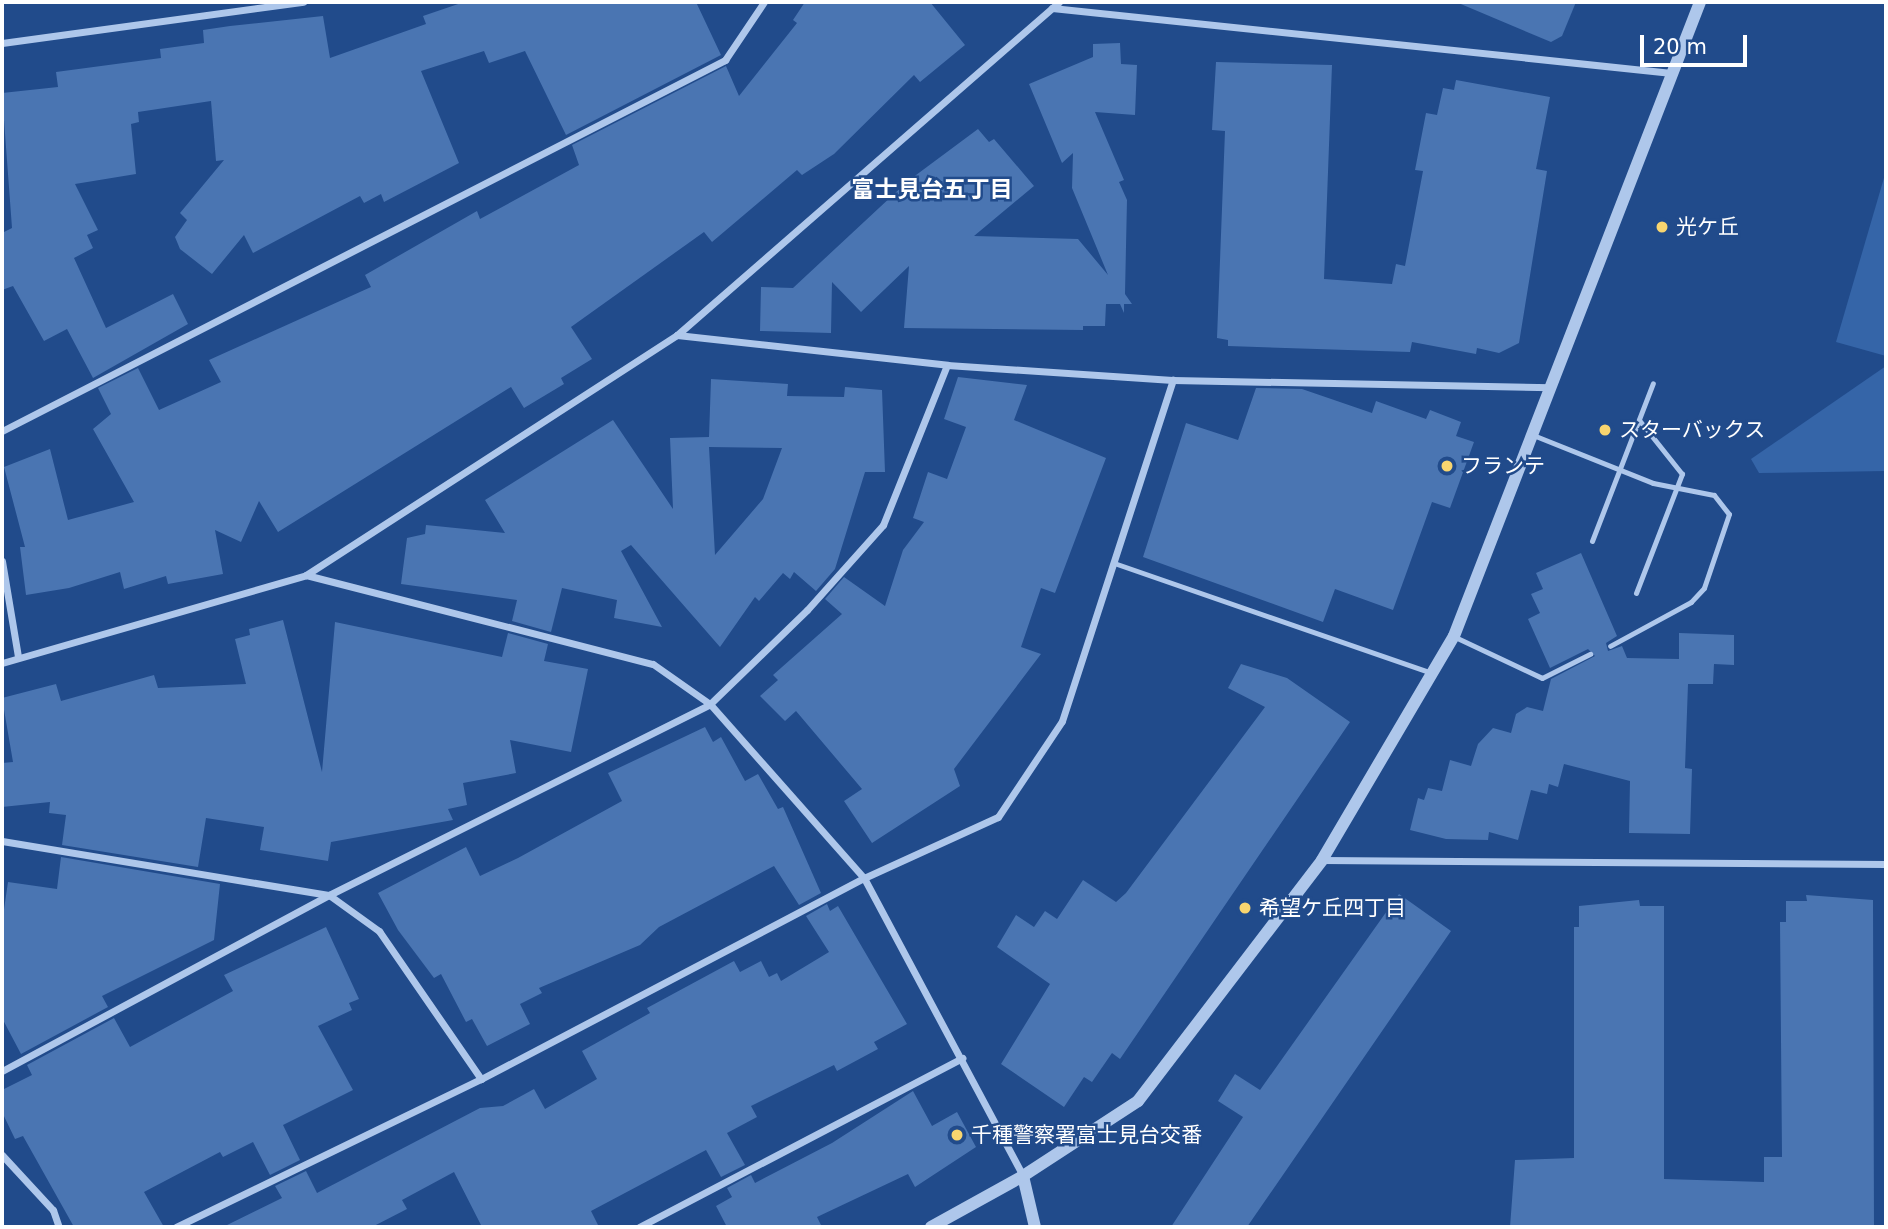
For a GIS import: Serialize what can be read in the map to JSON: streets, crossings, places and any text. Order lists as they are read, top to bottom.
{
  "districts": ["富士見台五丁目"],
  "places": [
    "光ケ丘",
    "スターバックス",
    "フランテ",
    "希望ケ丘四丁目",
    "千種警察署富士見台交番"
  ],
  "scale_bar": "20 m"
}
